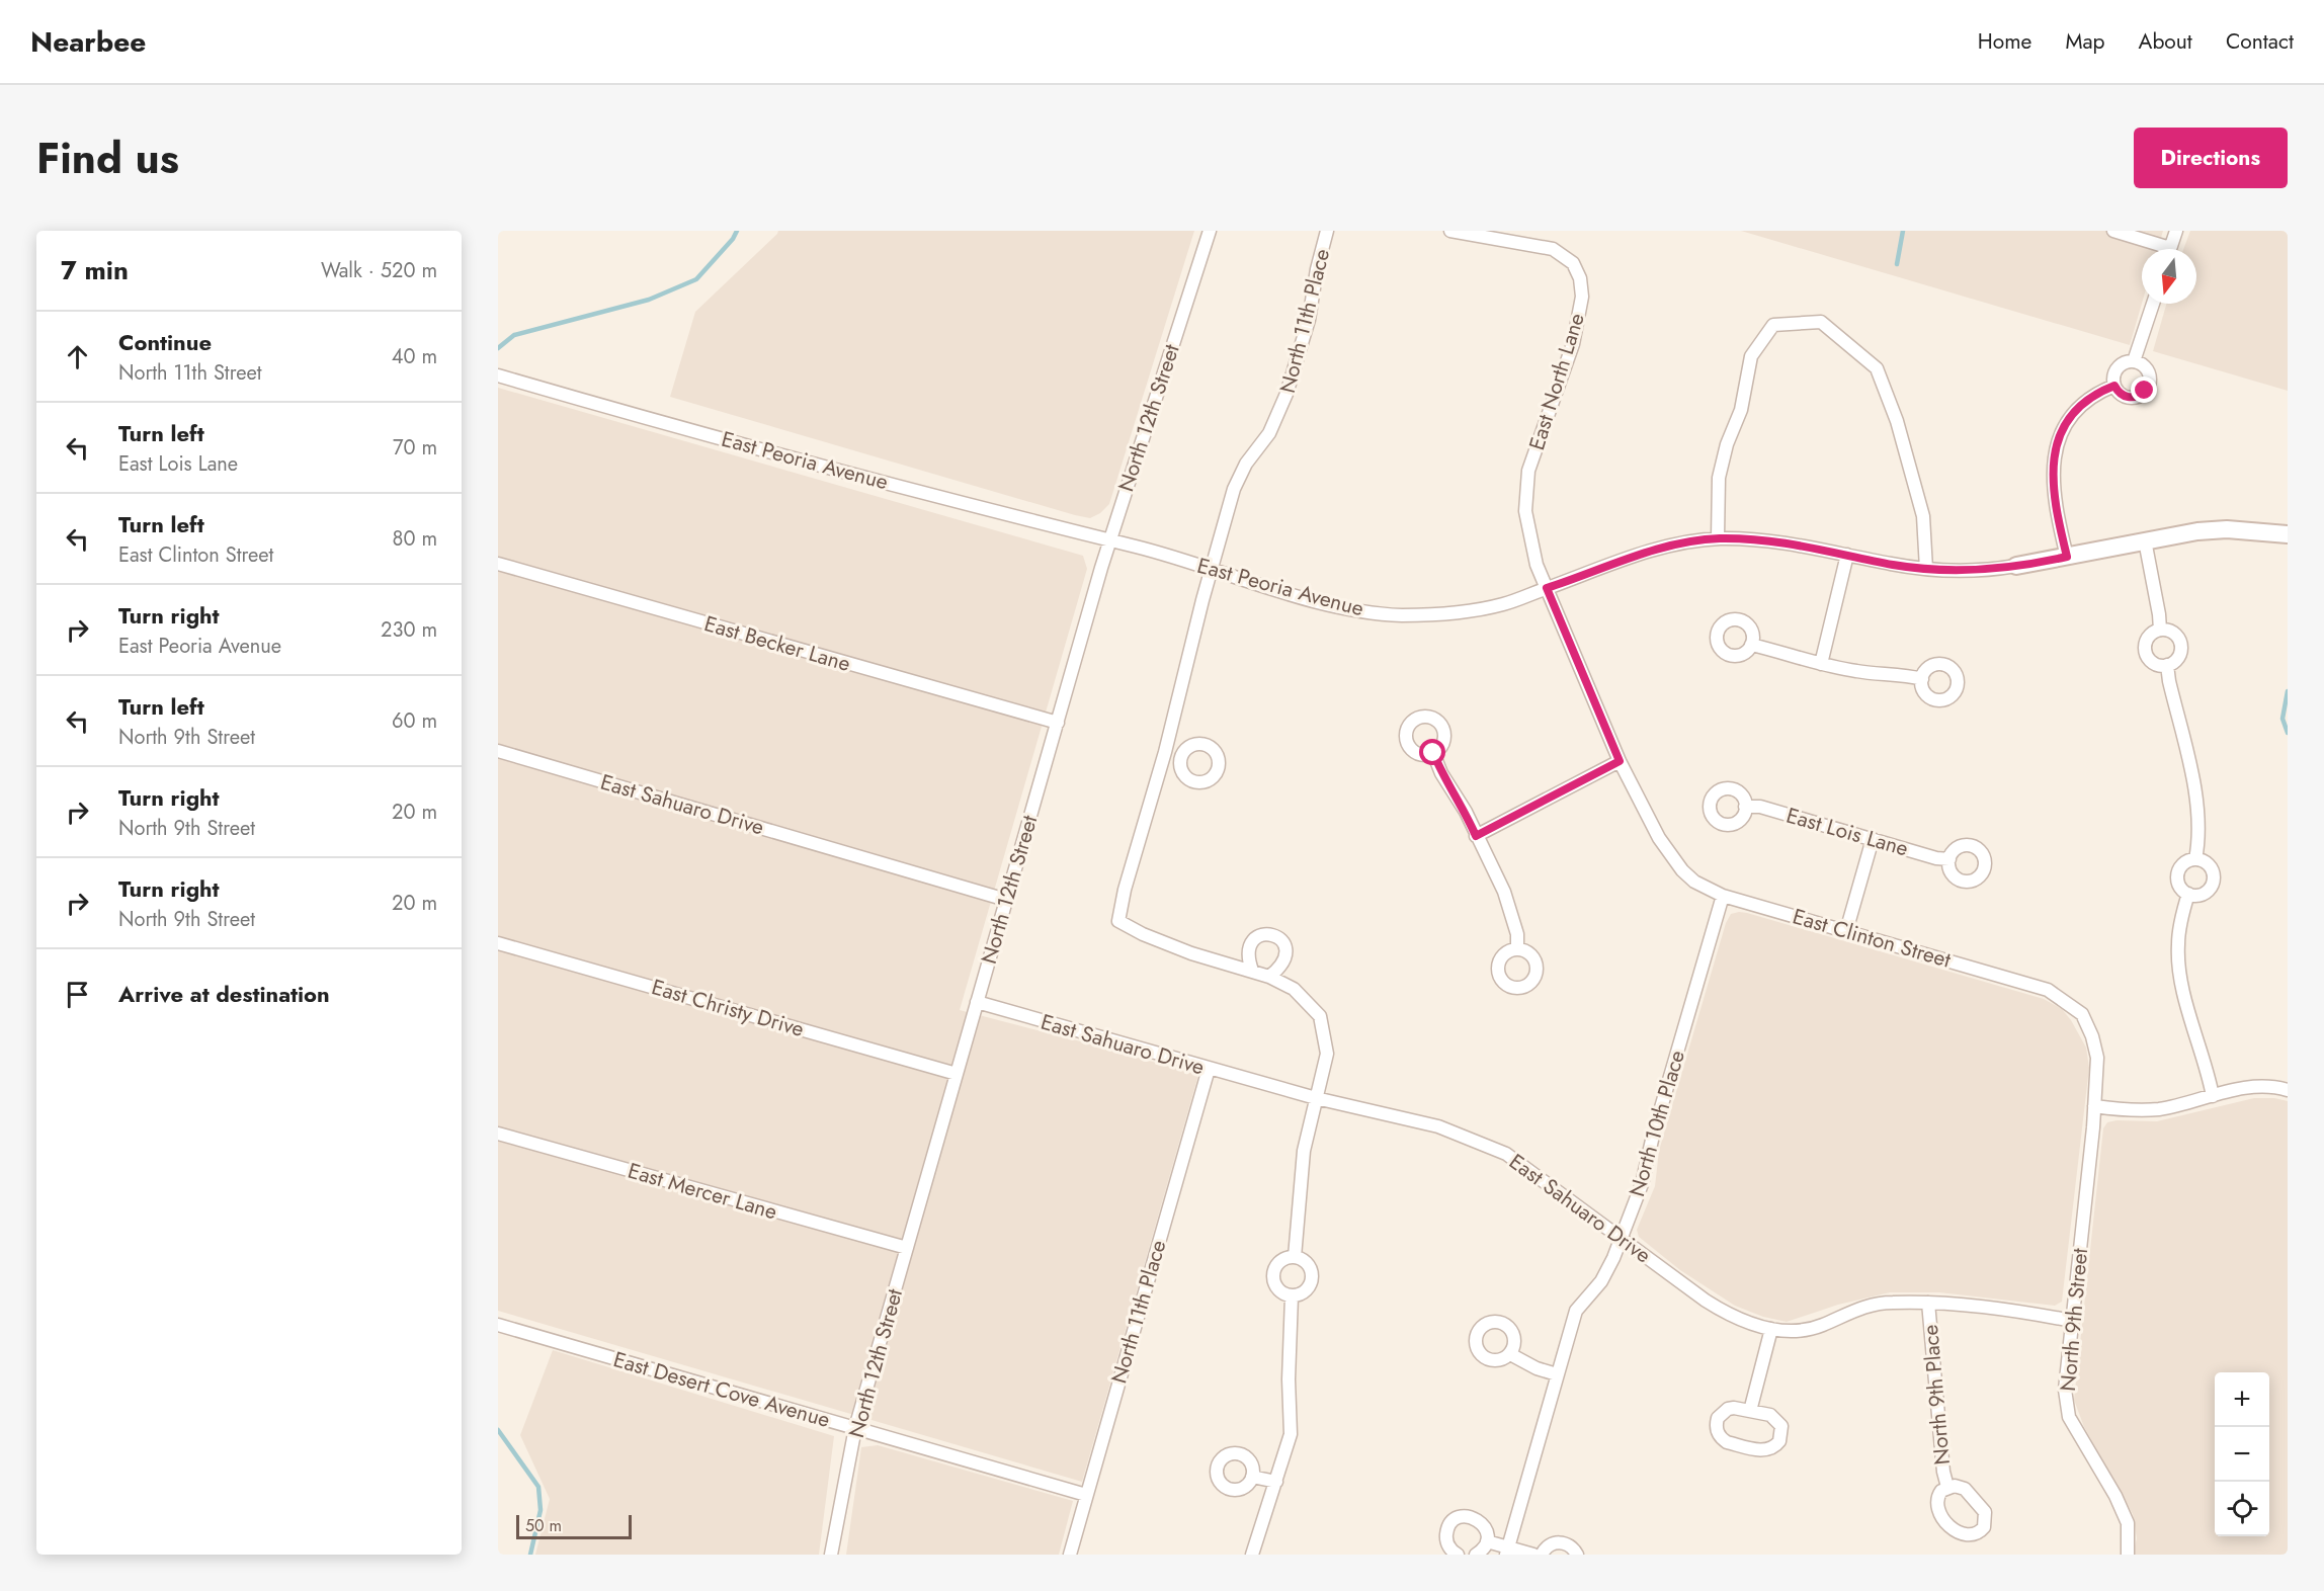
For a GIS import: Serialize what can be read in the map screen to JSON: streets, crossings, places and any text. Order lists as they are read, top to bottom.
{
  "streets": {
    "street": [
      "North 11th Place",
      "East North Lane",
      "North 12th Street",
      "East Peoria Avenue",
      "East Becker Lane",
      "East Sahuaro Drive",
      "East Lois Lane",
      "East Clinton Street",
      "East Christy Drive",
      "North 10th Place",
      "East Mercer Lane",
      "North 9th Street",
      "East Desert Cove Avenue",
      "North 9th Place"
    ]
  },
  "crossings": [
    ["North 11th Place", "East Peoria Avenue"],
    ["North 11th Place", "East Sahuaro Drive"],
    ["North 11th Place", "East Desert Cove Avenue"],
    ["East North Lane", "East Peoria Avenue"],
    ["East North Lane", "East Clinton Street"],
    ["North 12th Street", "East Peoria Avenue"],
    ["North 12th Street", "East Becker Lane"],
    ["North 12th Street", "East Sahuaro Drive"],
    ["North 12th Street", "East Christy Drive"],
    ["North 12th Street", "East Mercer Lane"],
    ["North 12th Street", "East Desert Cove Avenue"],
    ["East Peoria Avenue", "East Clinton Street"],
    ["East Sahuaro Drive", "North 10th Place"],
    ["East Sahuaro Drive", "North 9th Street"],
    ["East Sahuaro Drive", "North 9th Place"],
    ["East Clinton Street", "North 10th Place"],
    ["East Clinton Street", "North 9th Street"]
  ],
  "scale_bar": "50 m",
  "north": "bottom",
  "page": {
    "header": "Nearbee",
    "nav": [
      "Home",
      "Map",
      "About",
      "Contact"
    ],
    "title": "Find us",
    "buttons": "Directions",
    "heading": ["7 min", "Walk · 520 m"],
    "list": [
      ["Continue", "North 11th Street", "40 m"],
      ["Turn left", "East Lois Lane", "70 m"],
      ["Turn left", "East Clinton Street", "80 m"],
      ["Turn right", "East Peoria Avenue", "230 m"],
      ["Turn left", "North 9th Street", "60 m"],
      ["Turn right", "North 9th Street", "20 m"],
      ["Turn right", "North 9th Street", "20 m"],
      "Arrive at destination"
    ],
    "map_buttons": ["+", "−"],
    "scale": "50 m"
  }
}
